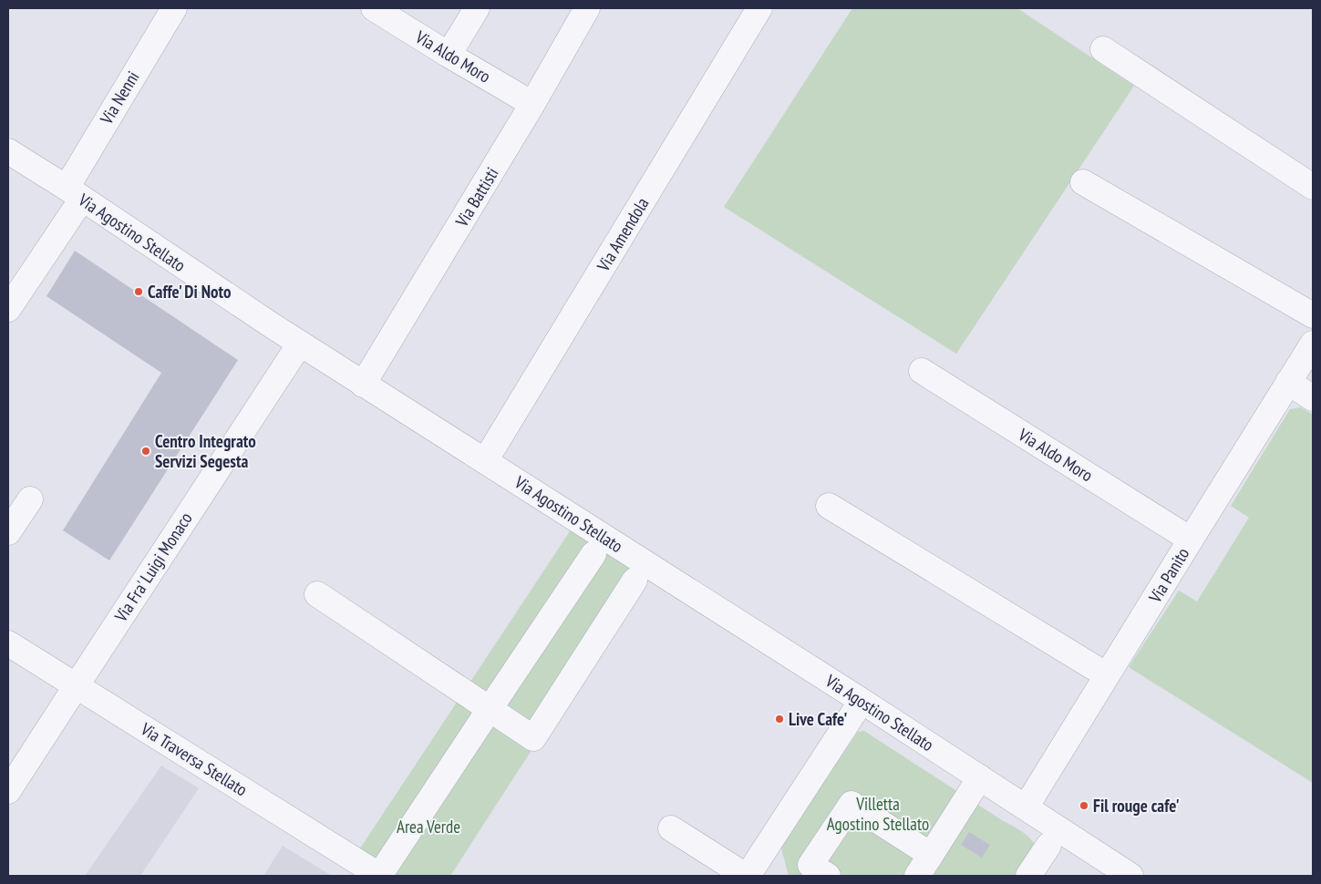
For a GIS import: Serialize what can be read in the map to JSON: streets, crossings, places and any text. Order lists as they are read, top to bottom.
{
  "streets": {
    "street": [
      "Via Aldo Moro",
      "Via Nenni",
      "Via Battisti",
      "Via Agostino Stellato",
      "Via Amendola",
      "Via Fra' Luigi Monaco",
      "Via Panito",
      "Via Traversa Stellato"
    ]
  },
  "crossings": [
    ["Via Aldo Moro", "Via Battisti"],
    ["Via Aldo Moro", "Via Panito"],
    ["Via Nenni", "Via Agostino Stellato"],
    ["Via Battisti", "Via Agostino Stellato"],
    ["Via Agostino Stellato", "Via Amendola"],
    ["Via Agostino Stellato", "Via Fra' Luigi Monaco"],
    ["Via Agostino Stellato", "Via Panito"],
    ["Via Fra' Luigi Monaco", "Via Traversa Stellato"]
  ],
  "parks": ["Villetta Agostino Stellato", "Area Verde"],
  "places": [
    "Caffe' Di Noto",
    "Centro Integrato Servizi Segesta",
    "Live Cafe'",
    "Fil rouge cafe'"
  ]
}
